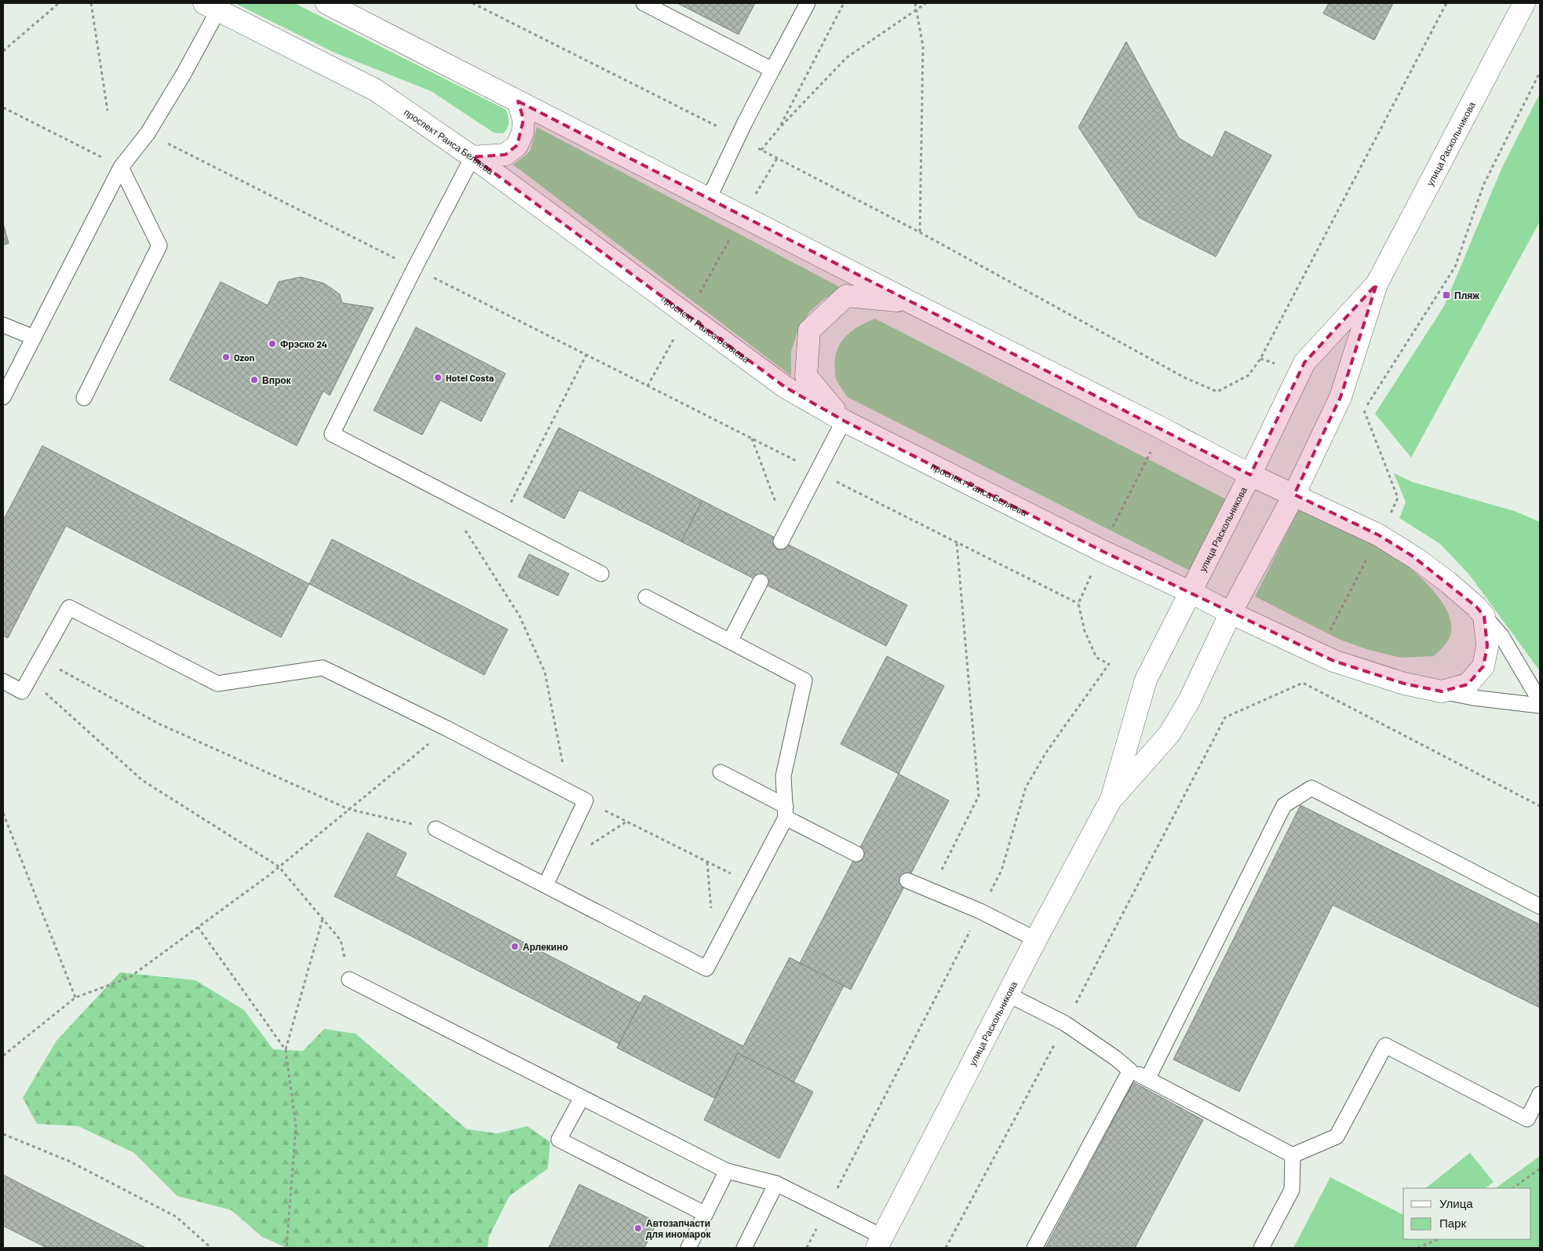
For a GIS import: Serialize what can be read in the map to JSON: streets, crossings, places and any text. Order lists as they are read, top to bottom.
{
  "streets": {
    "street": ["проспект Раиса Беляева", "улица Раскольникова"]
  },
  "crossings": [
    ["проспект Раиса Беляева", "улица Раскольникова"]
  ],
  "places": {
    "transit": ["Пляж"],
    "other": [
      "Фрэско 24",
      "Ozon",
      "Hotel Costa",
      "Впрок",
      "Арлекино",
      "Автозапчасти для иномарок"
    ]
  },
  "legend": ["Улица", "Парк"]
}
